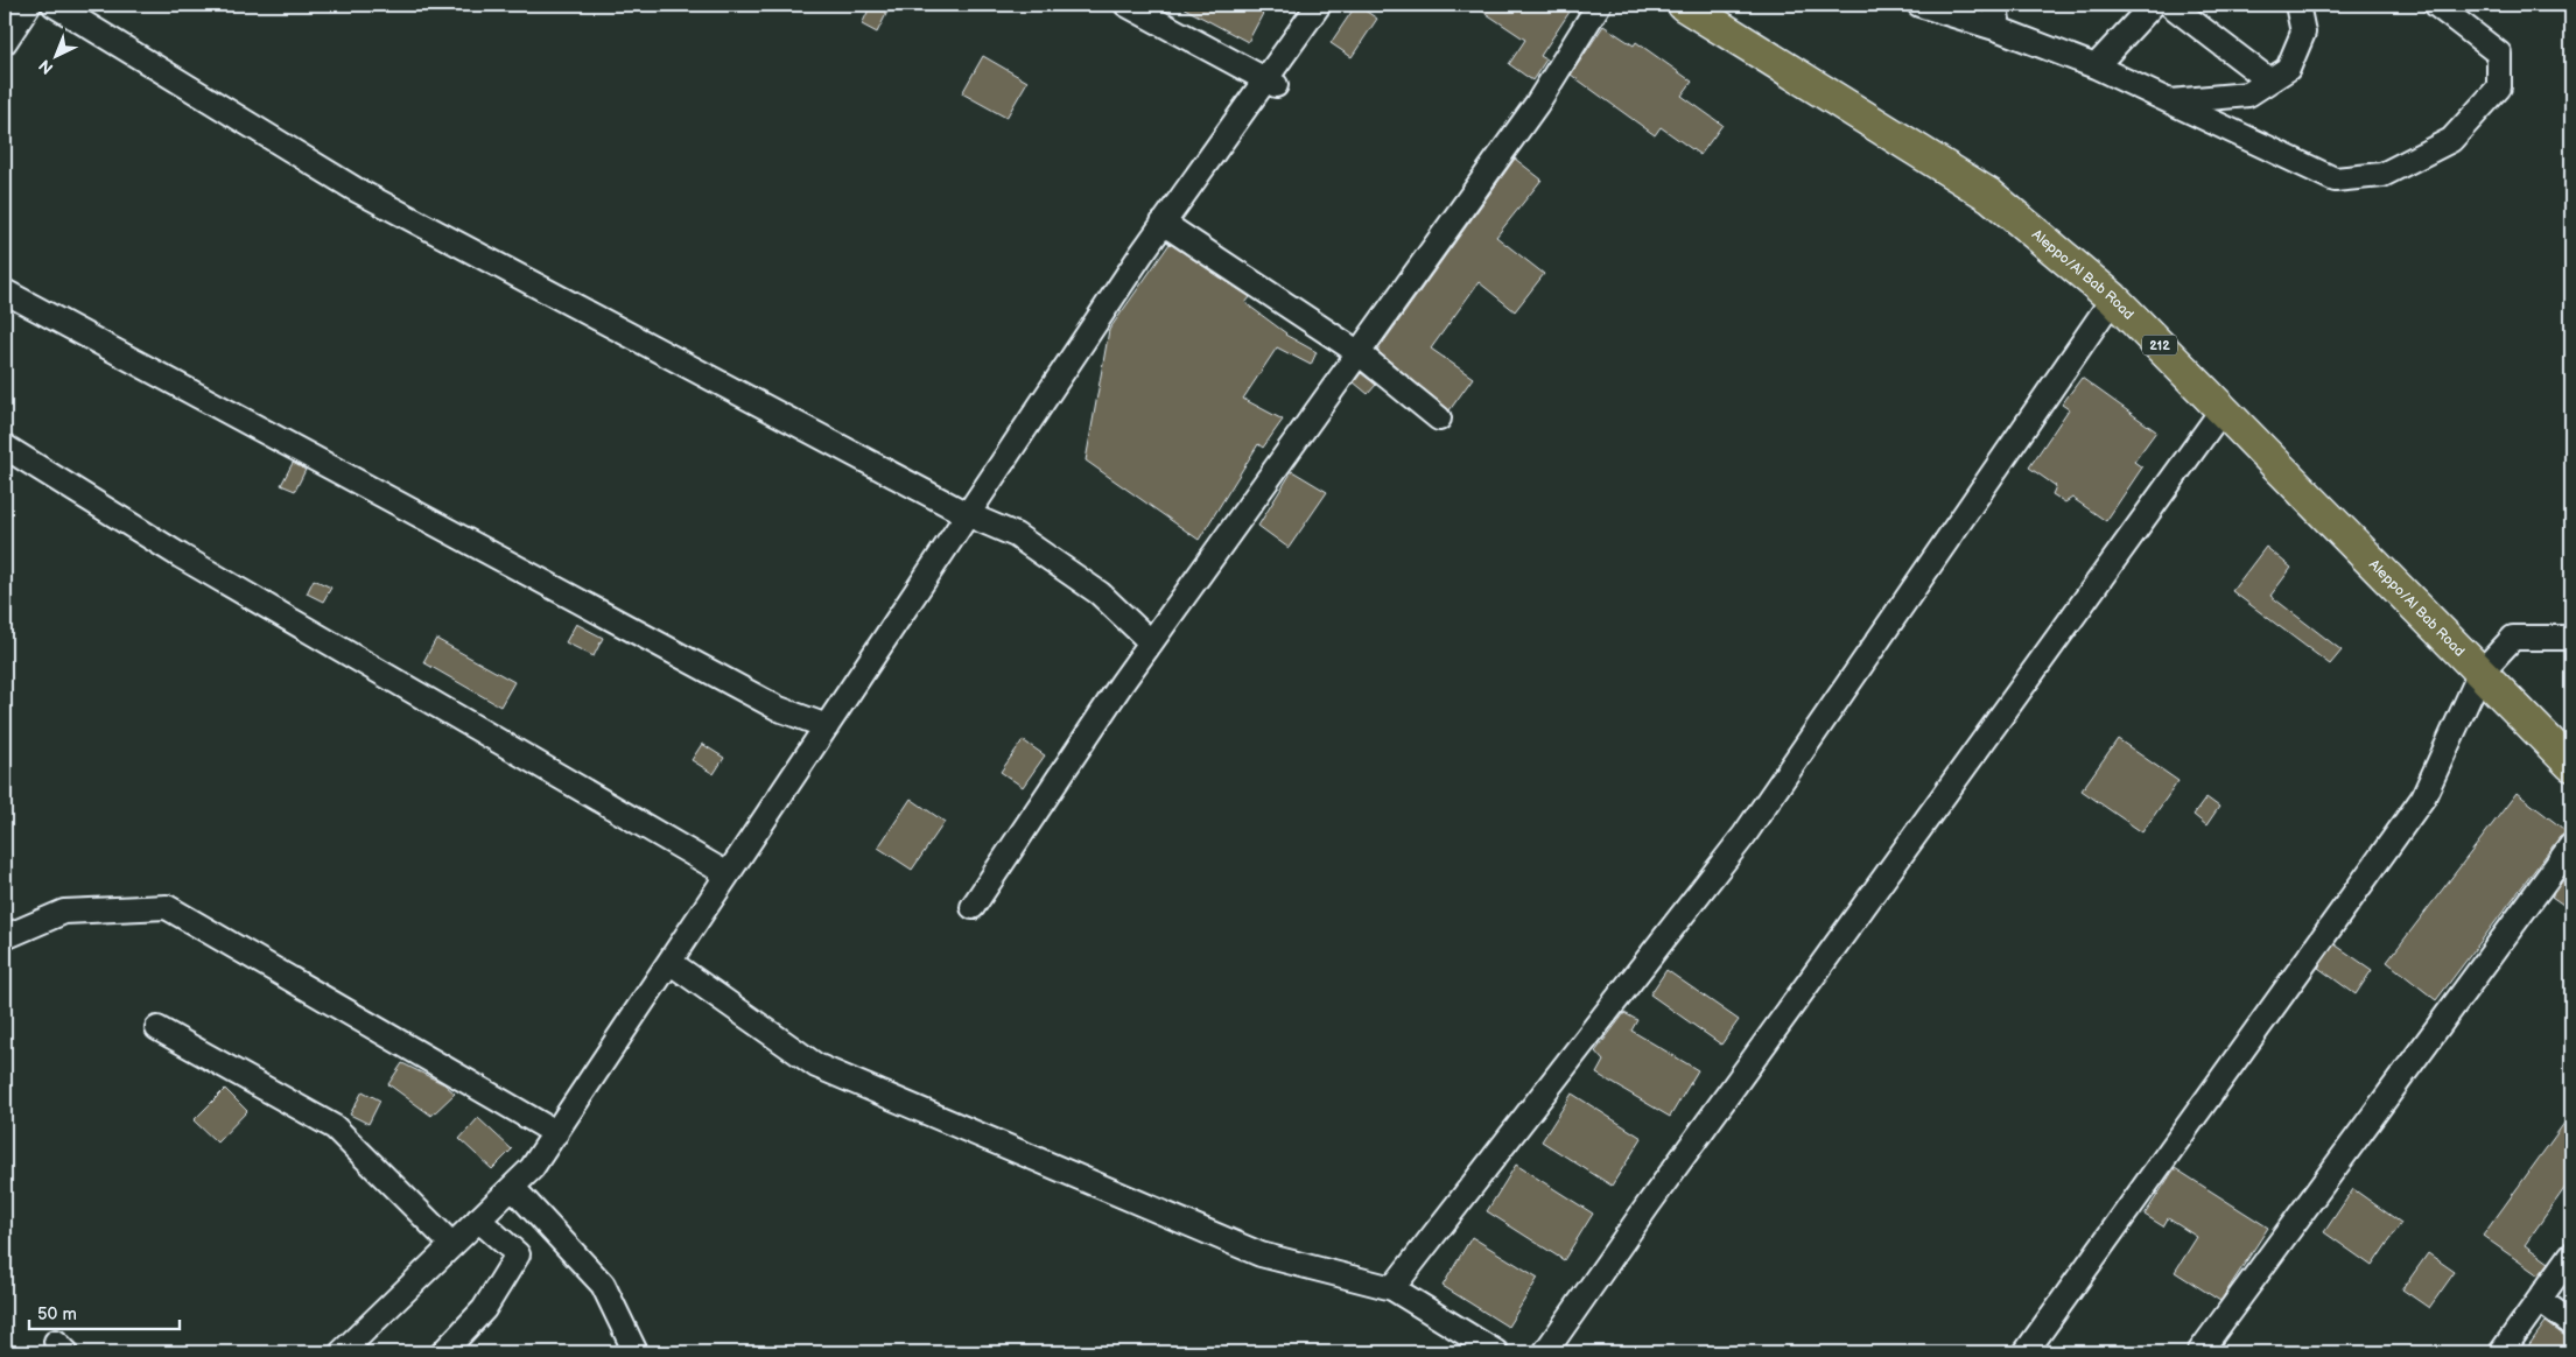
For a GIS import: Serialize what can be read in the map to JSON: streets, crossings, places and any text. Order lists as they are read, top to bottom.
{
  "streets": {
    "main road": ["Aleppo/Al Bab Road", "212"]
  },
  "scale_bar": "50 m",
  "north": "bottom left"
}
